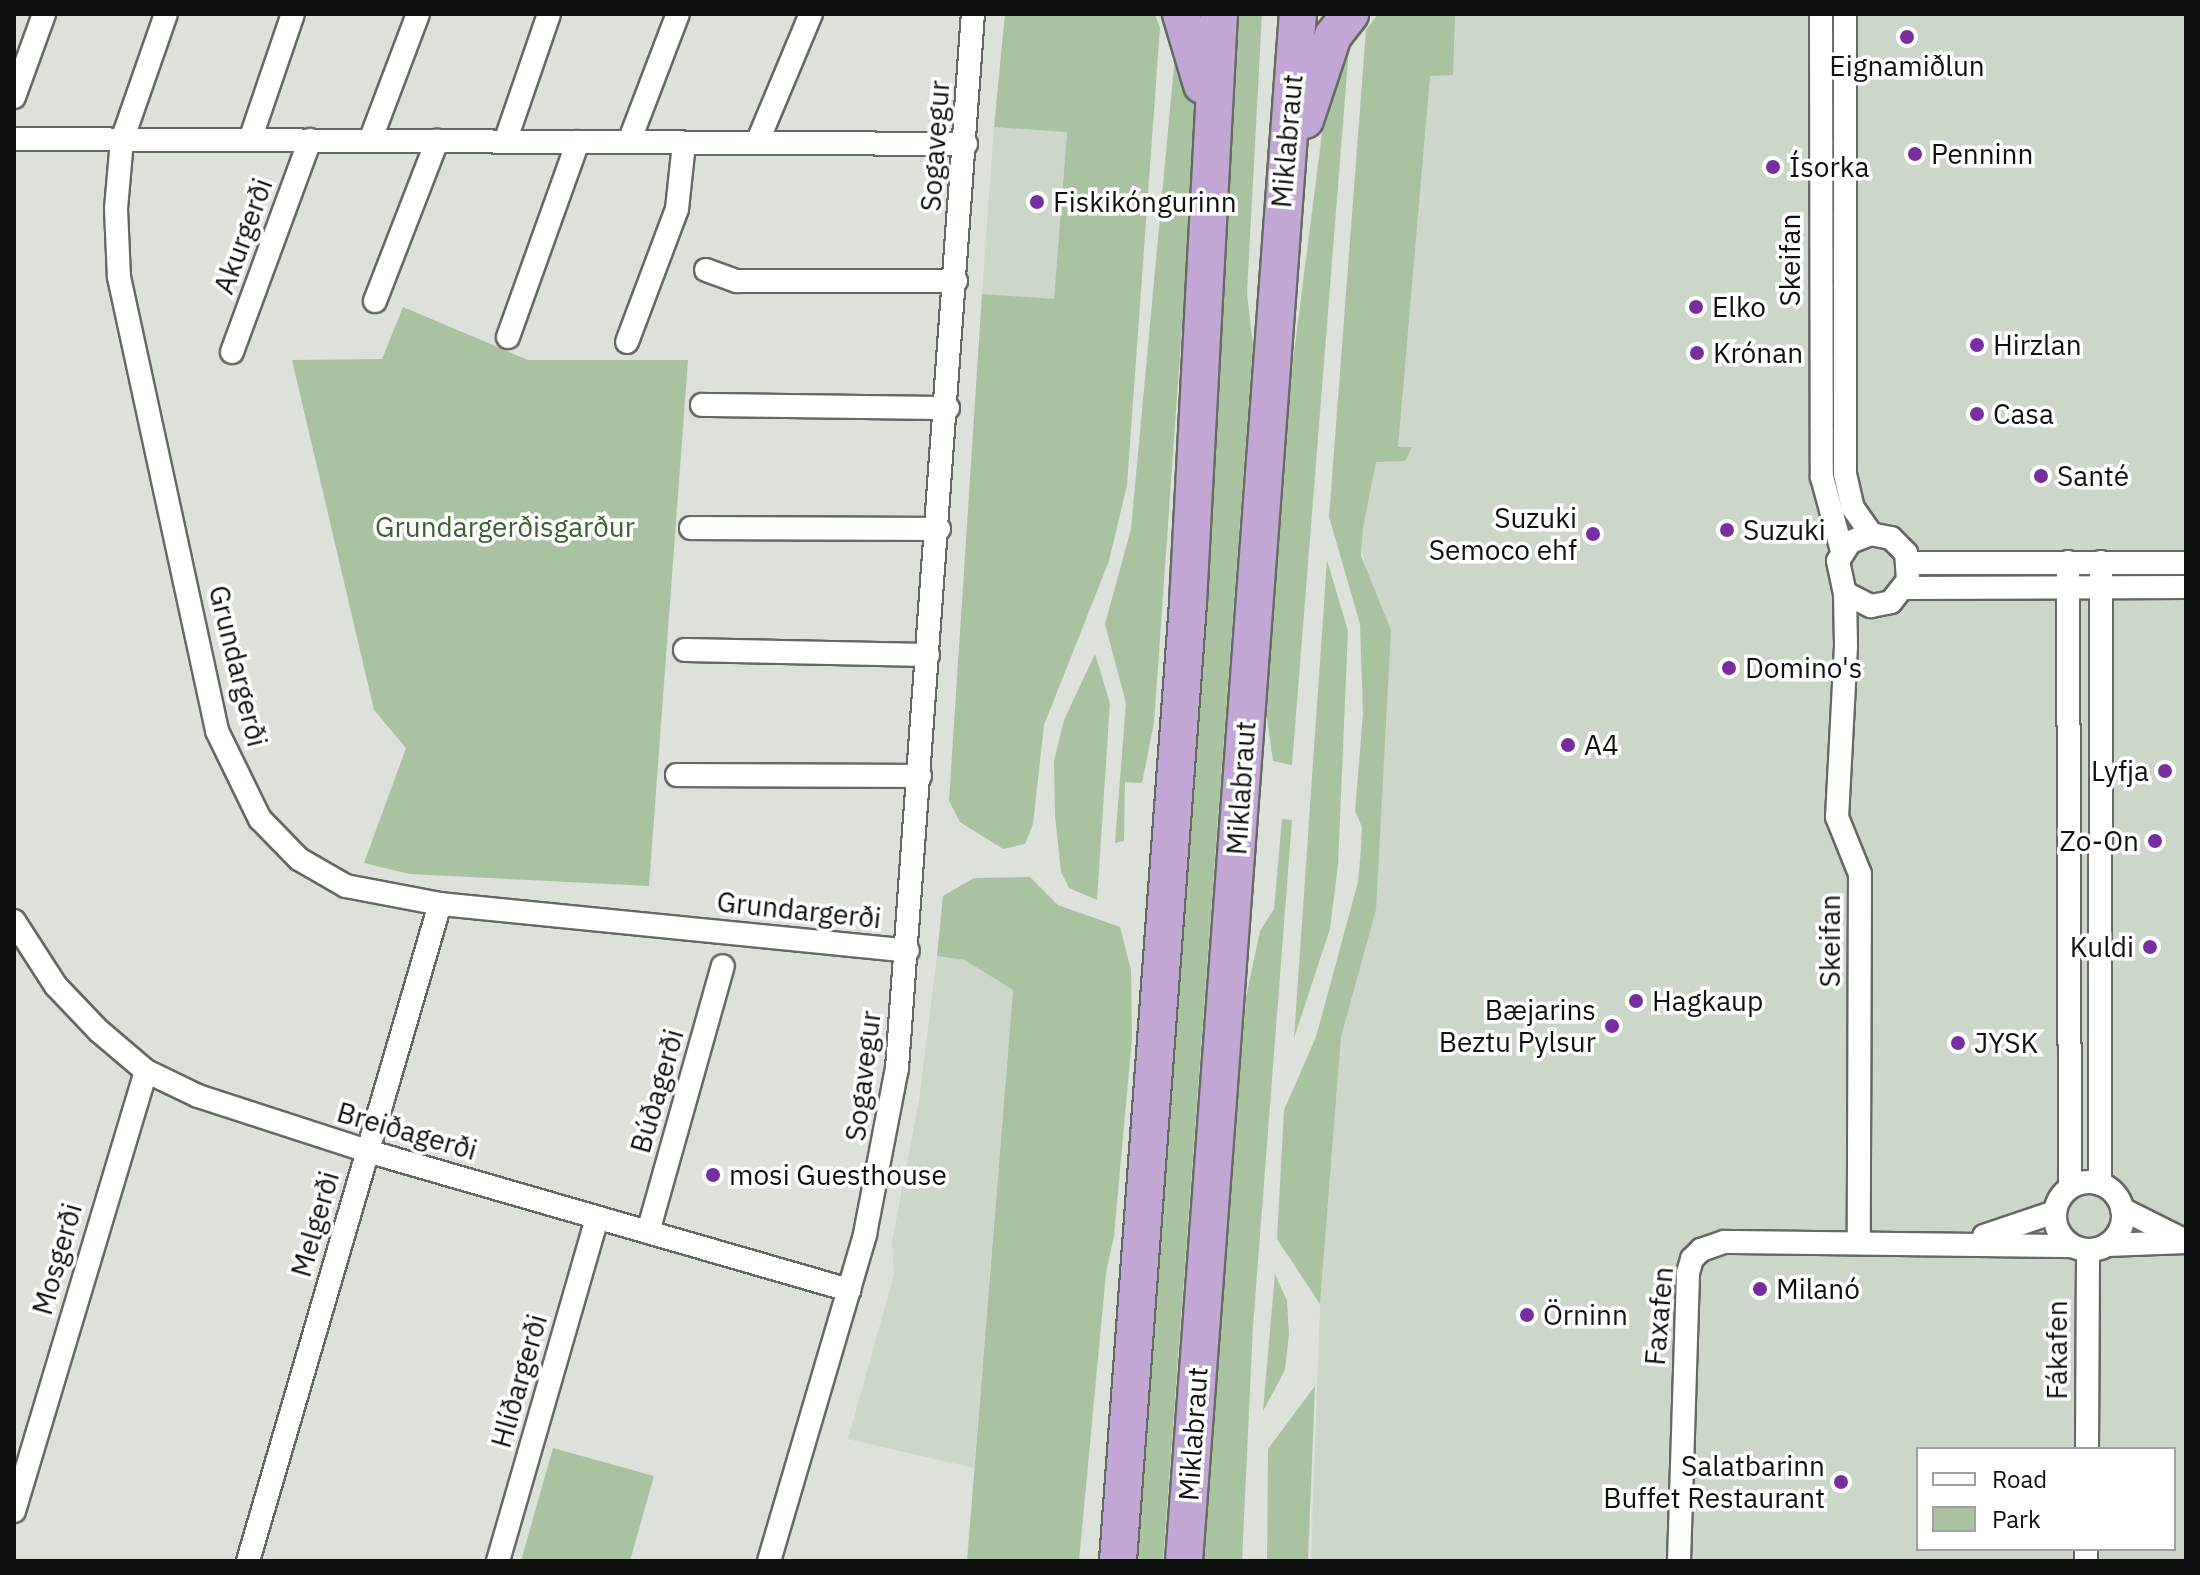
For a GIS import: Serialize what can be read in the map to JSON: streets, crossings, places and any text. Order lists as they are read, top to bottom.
{
  "streets": {
    "highway": ["Miklabraut"],
    "street": [
      "Sogavegur",
      "Akurgerði",
      "Skeifan",
      "Grundargerði",
      "Búðagerði",
      "Breiðagerði",
      "Melgerði",
      "Mosgerði",
      "Faxafen",
      "Fákafen",
      "Hlíðargerði"
    ]
  },
  "crossings": [
    ["Sogavegur", "Akurgerði"],
    ["Sogavegur", "Grundargerði"],
    ["Sogavegur", "Breiðagerði"],
    ["Akurgerði", "Grundargerði"],
    ["Skeifan", "Faxafen"],
    ["Grundargerði", "Melgerði"],
    ["Búðagerði", "Breiðagerði"],
    ["Breiðagerði", "Melgerði"],
    ["Breiðagerði", "Mosgerði"],
    ["Breiðagerði", "Hlíðargerði"],
    ["Faxafen", "Fákafen"]
  ],
  "parks": ["Grundargerðisgarður"],
  "places": [
    "Eignamiðlun",
    "Penninn",
    "Ísorka",
    "Fiskikóngurinn",
    "Elko",
    "Hirzlan",
    "Krónan",
    "Casa",
    "Santé",
    "Suzuki",
    "Suzuki Semoco ehf",
    "Domino's",
    "A4",
    "Lyfja",
    "Zo-On",
    "Kuldi",
    "Hagkaup",
    "Bæjarins Beztu Pylsur",
    "JYSK",
    "mosi Guesthouse",
    "Milanó",
    "Örninn",
    "Salatbarinn Buffet Restaurant"
  ],
  "legend": ["Road", "Park"]
}
